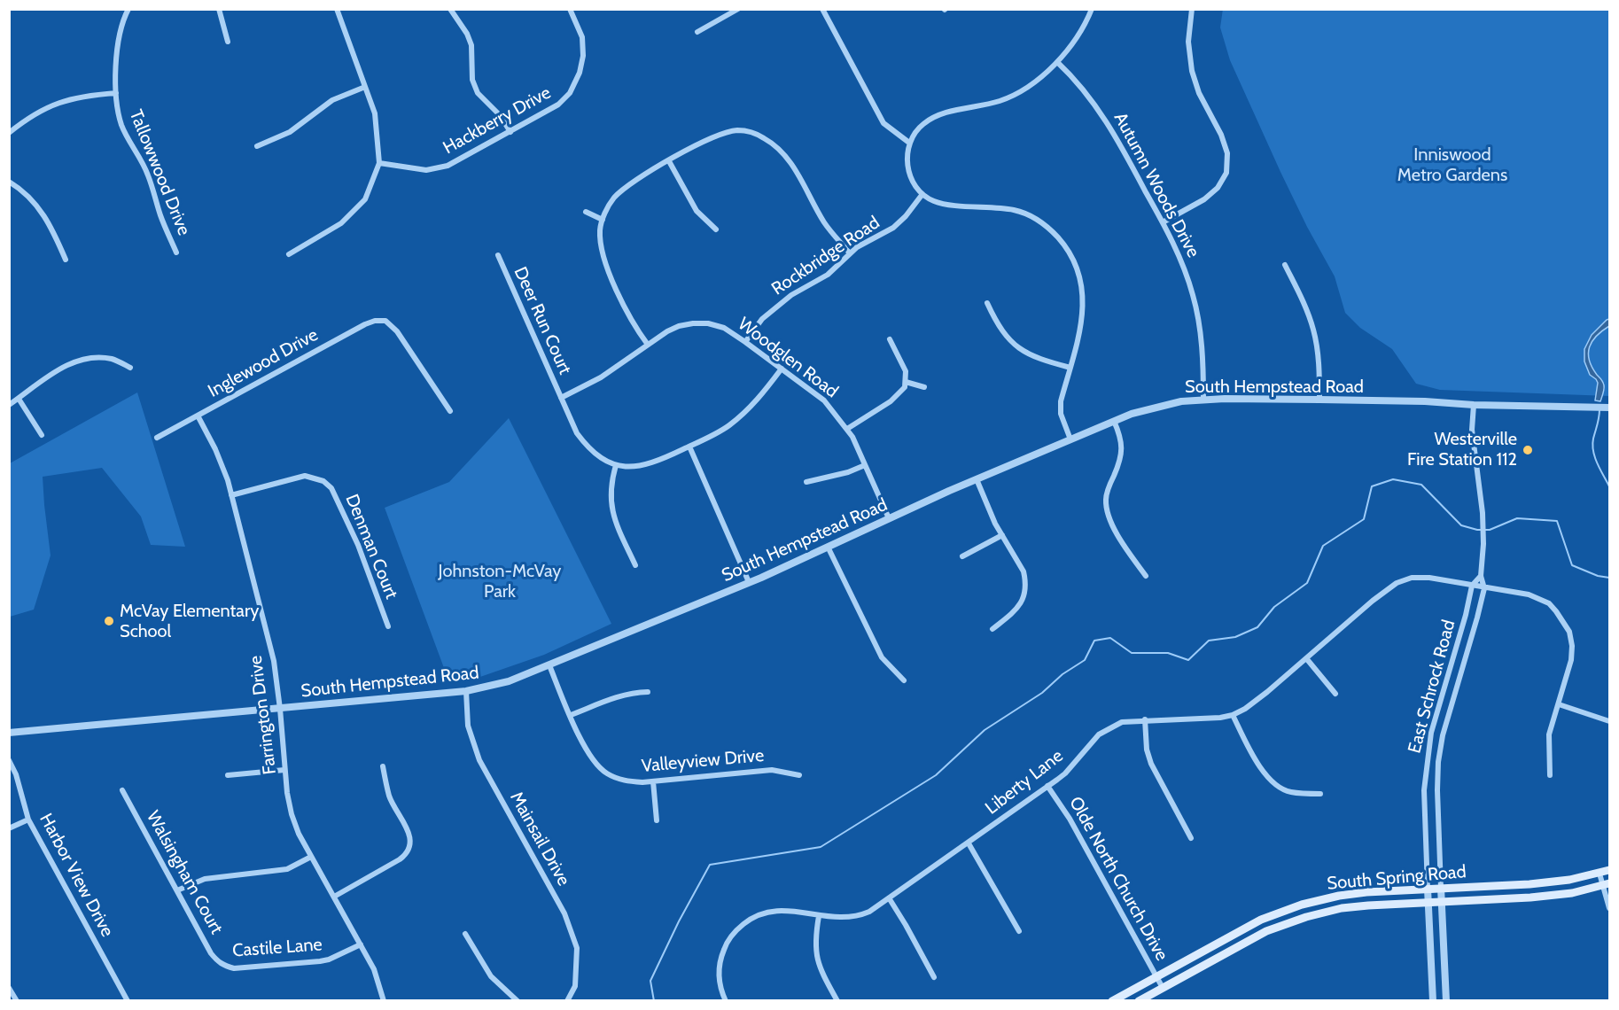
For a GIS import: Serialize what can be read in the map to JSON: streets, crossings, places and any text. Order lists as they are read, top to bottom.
{
  "streets": {
    "main road": ["South Spring Road"],
    "street": [
      "Hackberry Drive",
      "Tallowwood Drive",
      "Autumn Woods Drive",
      "Rockbridge Road",
      "Deer Run Court",
      "Woodglen Road",
      "Inglewood Drive",
      "South Hempstead Road",
      "Denman Court",
      "East Schrock Road",
      "Farrington Drive",
      "Valleyview Drive",
      "Liberty Lane",
      "Mainsail Drive",
      "Walsingham Court",
      "Harbor View Drive",
      "Olde North Church Drive",
      "Castile Lane"
    ]
  },
  "crossings": [
    ["Autumn Woods Drive", "South Hempstead Road"],
    ["Rockbridge Road", "Woodglen Road"],
    ["Deer Run Court", "Woodglen Road"],
    ["Woodglen Road", "South Hempstead Road"],
    ["Inglewood Drive", "Farrington Drive"],
    ["South Hempstead Road", "East Schrock Road"],
    ["South Hempstead Road", "Farrington Drive"],
    ["South Hempstead Road", "Valleyview Drive"],
    ["South Hempstead Road", "Mainsail Drive"],
    ["Denman Court", "Farrington Drive"],
    ["East Schrock Road", "Liberty Lane"],
    ["East Schrock Road", "South Spring Road"],
    ["Farrington Drive", "Castile Lane"],
    ["Liberty Lane", "Olde North Church Drive"],
    ["Walsingham Court", "Castile Lane"],
    ["South Spring Road", "Olde North Church Drive"]
  ],
  "parks": ["Inniswood Metro Gardens", "Johnston-McVay Park"],
  "places": ["Westerville Fire Station 112", "McVay Elementary School"]
}
